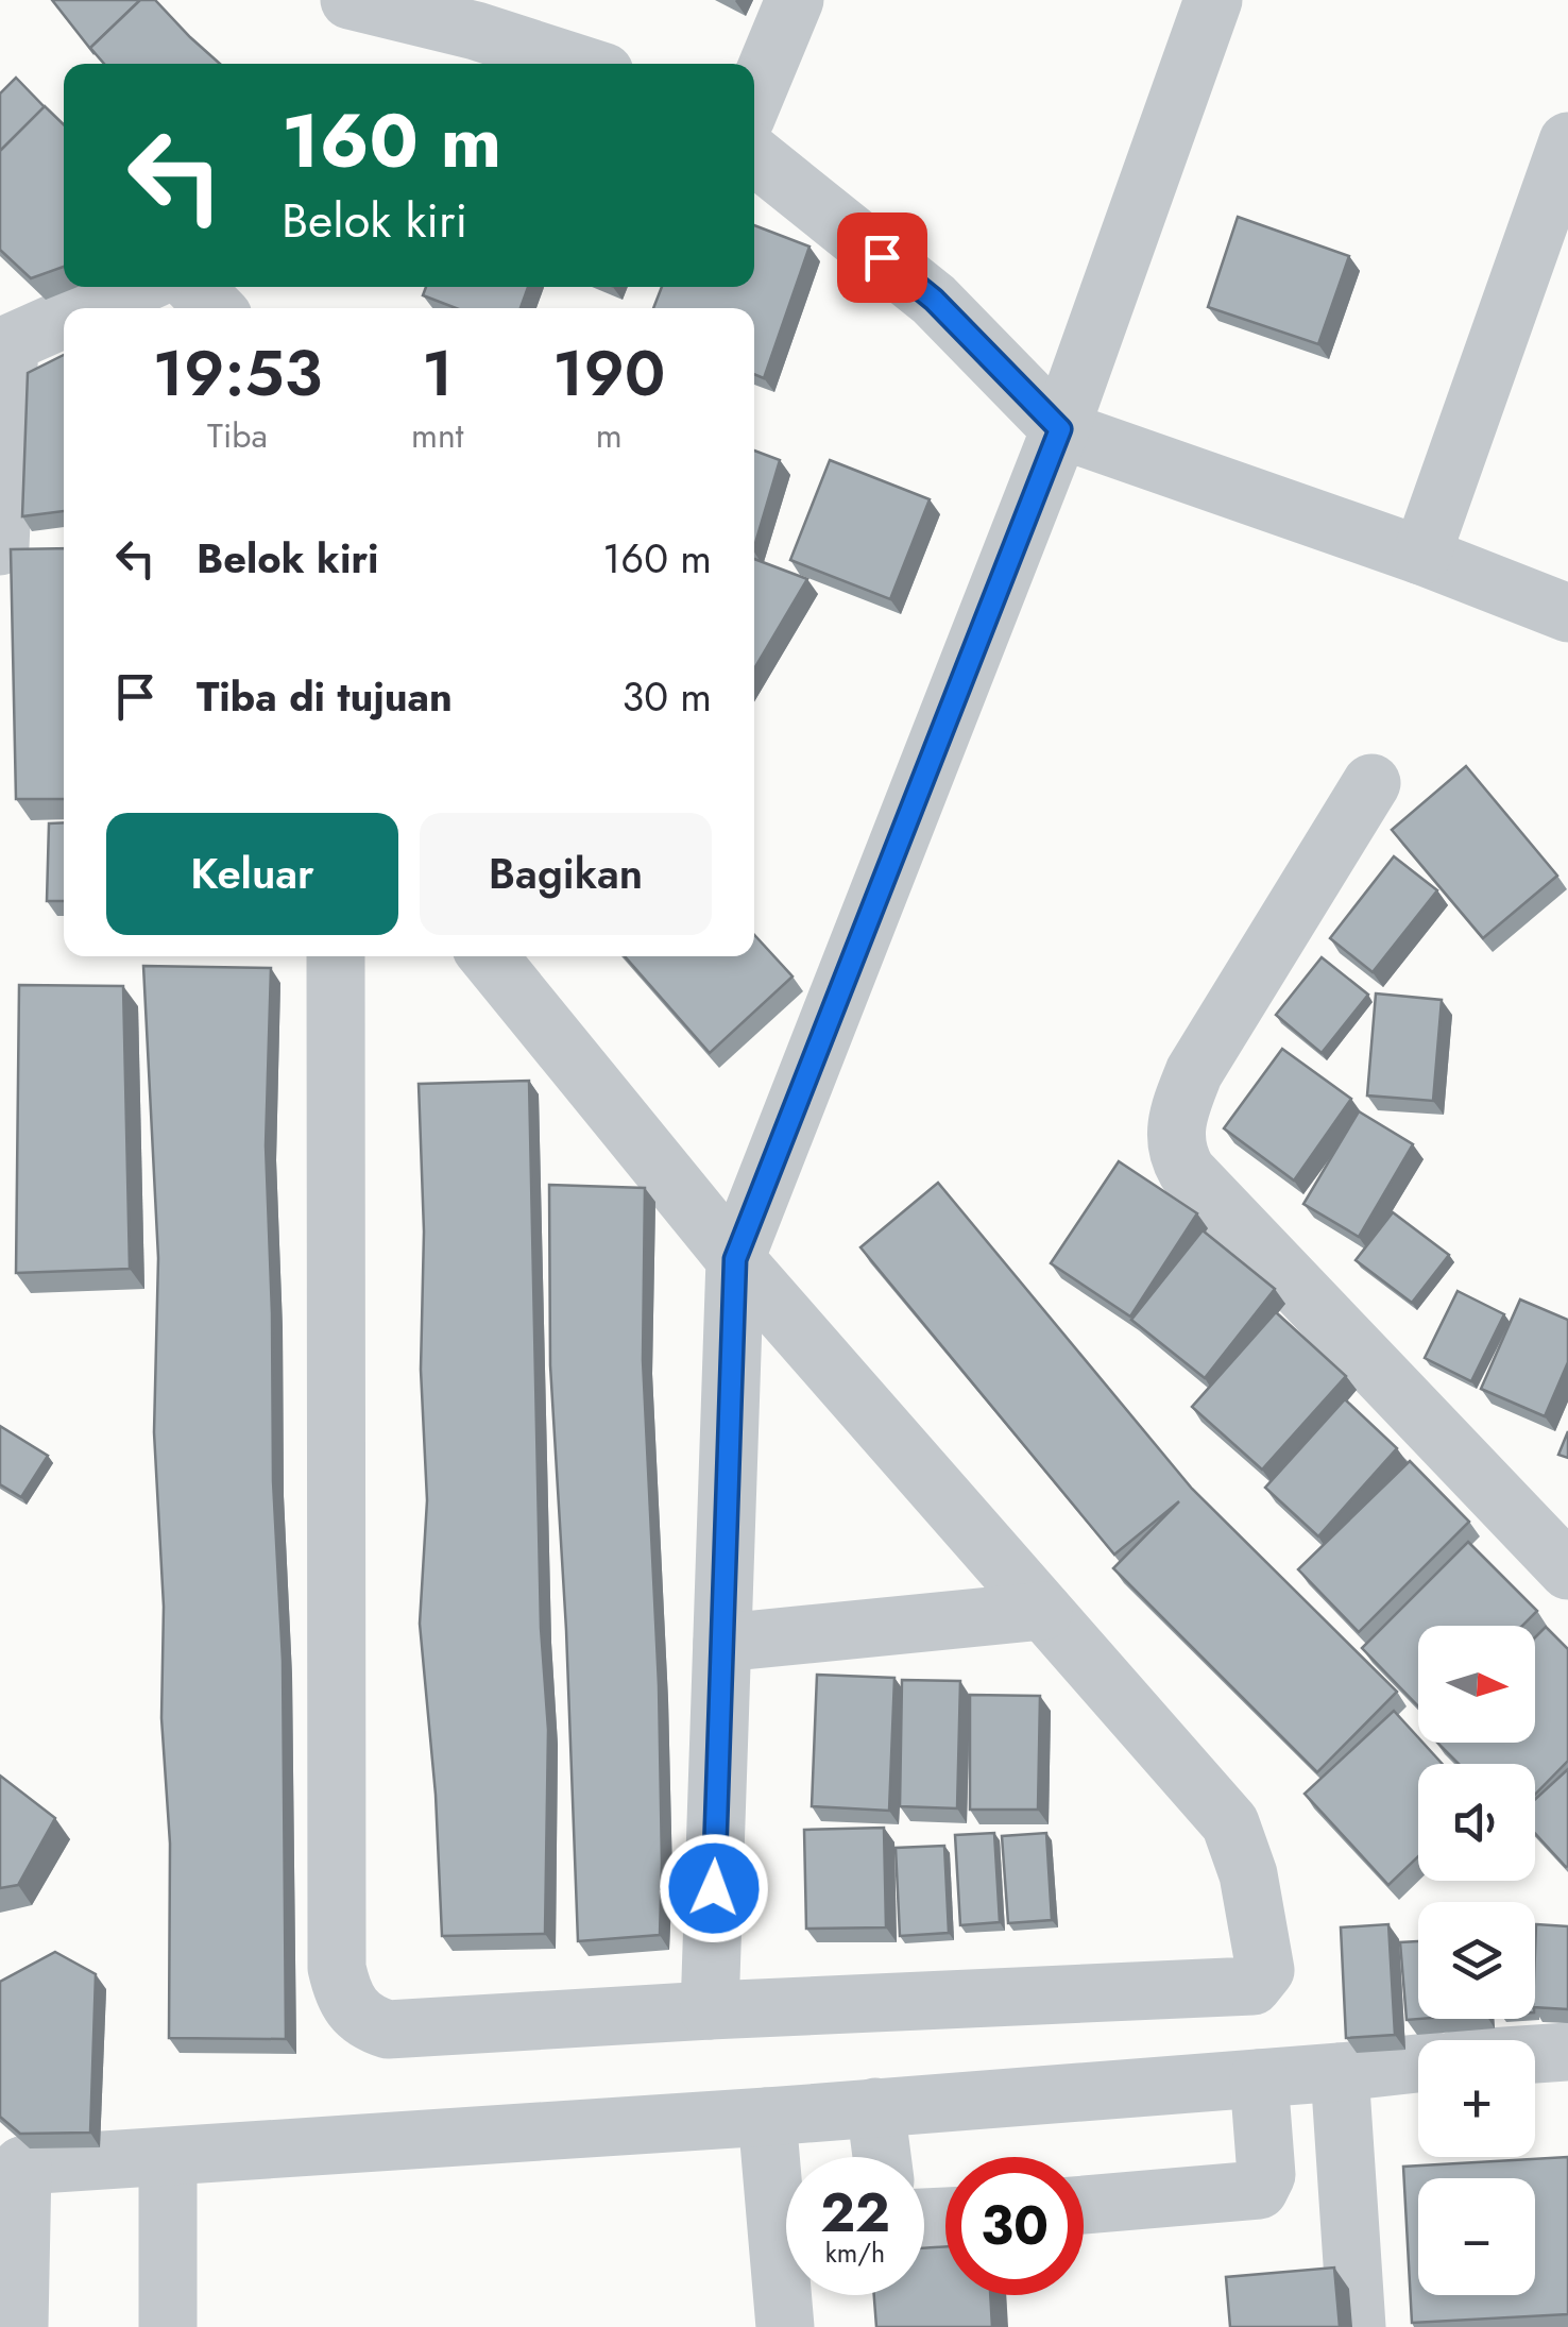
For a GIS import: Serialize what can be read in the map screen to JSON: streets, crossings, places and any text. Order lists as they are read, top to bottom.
{
  "north": "right",
  "page": {
    "turn": ["160 m", "Belok kiri"],
    "eta": [
      "19:53",
      "Tiba",
      "1",
      "mnt",
      "190",
      "m"
    ],
    "list": [
      {
        "name": "Belok kiri",
        "value": "160 m"
      },
      {
        "name": "Tiba di tujuan",
        "value": "30 m"
      }
    ],
    "buttons": ["Keluar", "Bagikan"],
    "map_buttons": ["+", "−"],
    "speed": "22 km/h",
    "limit": "30"
  }
}
